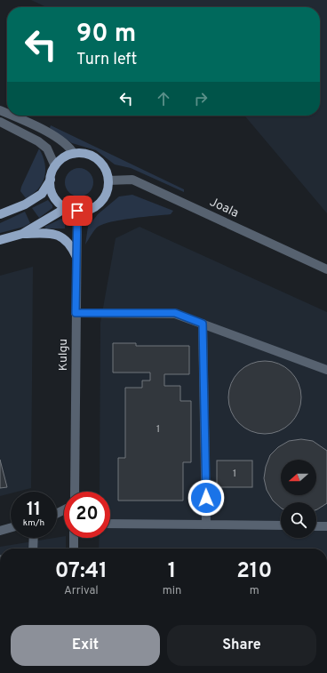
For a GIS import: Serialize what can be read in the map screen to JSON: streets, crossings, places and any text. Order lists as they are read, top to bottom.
{
  "streets": {
    "street": ["Joala", "Kulgu"]
  },
  "crossings": [
    ["Joala", "Kulgu"]
  ],
  "house_numbers": ["1", "1"],
  "north": "left",
  "page": {
    "turn": ["90 m", "Turn left"],
    "speed": "11 km/h",
    "limit": "20",
    "eta": [
      "07:41",
      "Arrival",
      "1",
      "min",
      "210",
      "m"
    ],
    "buttons": ["Exit", "Share"]
  }
}
